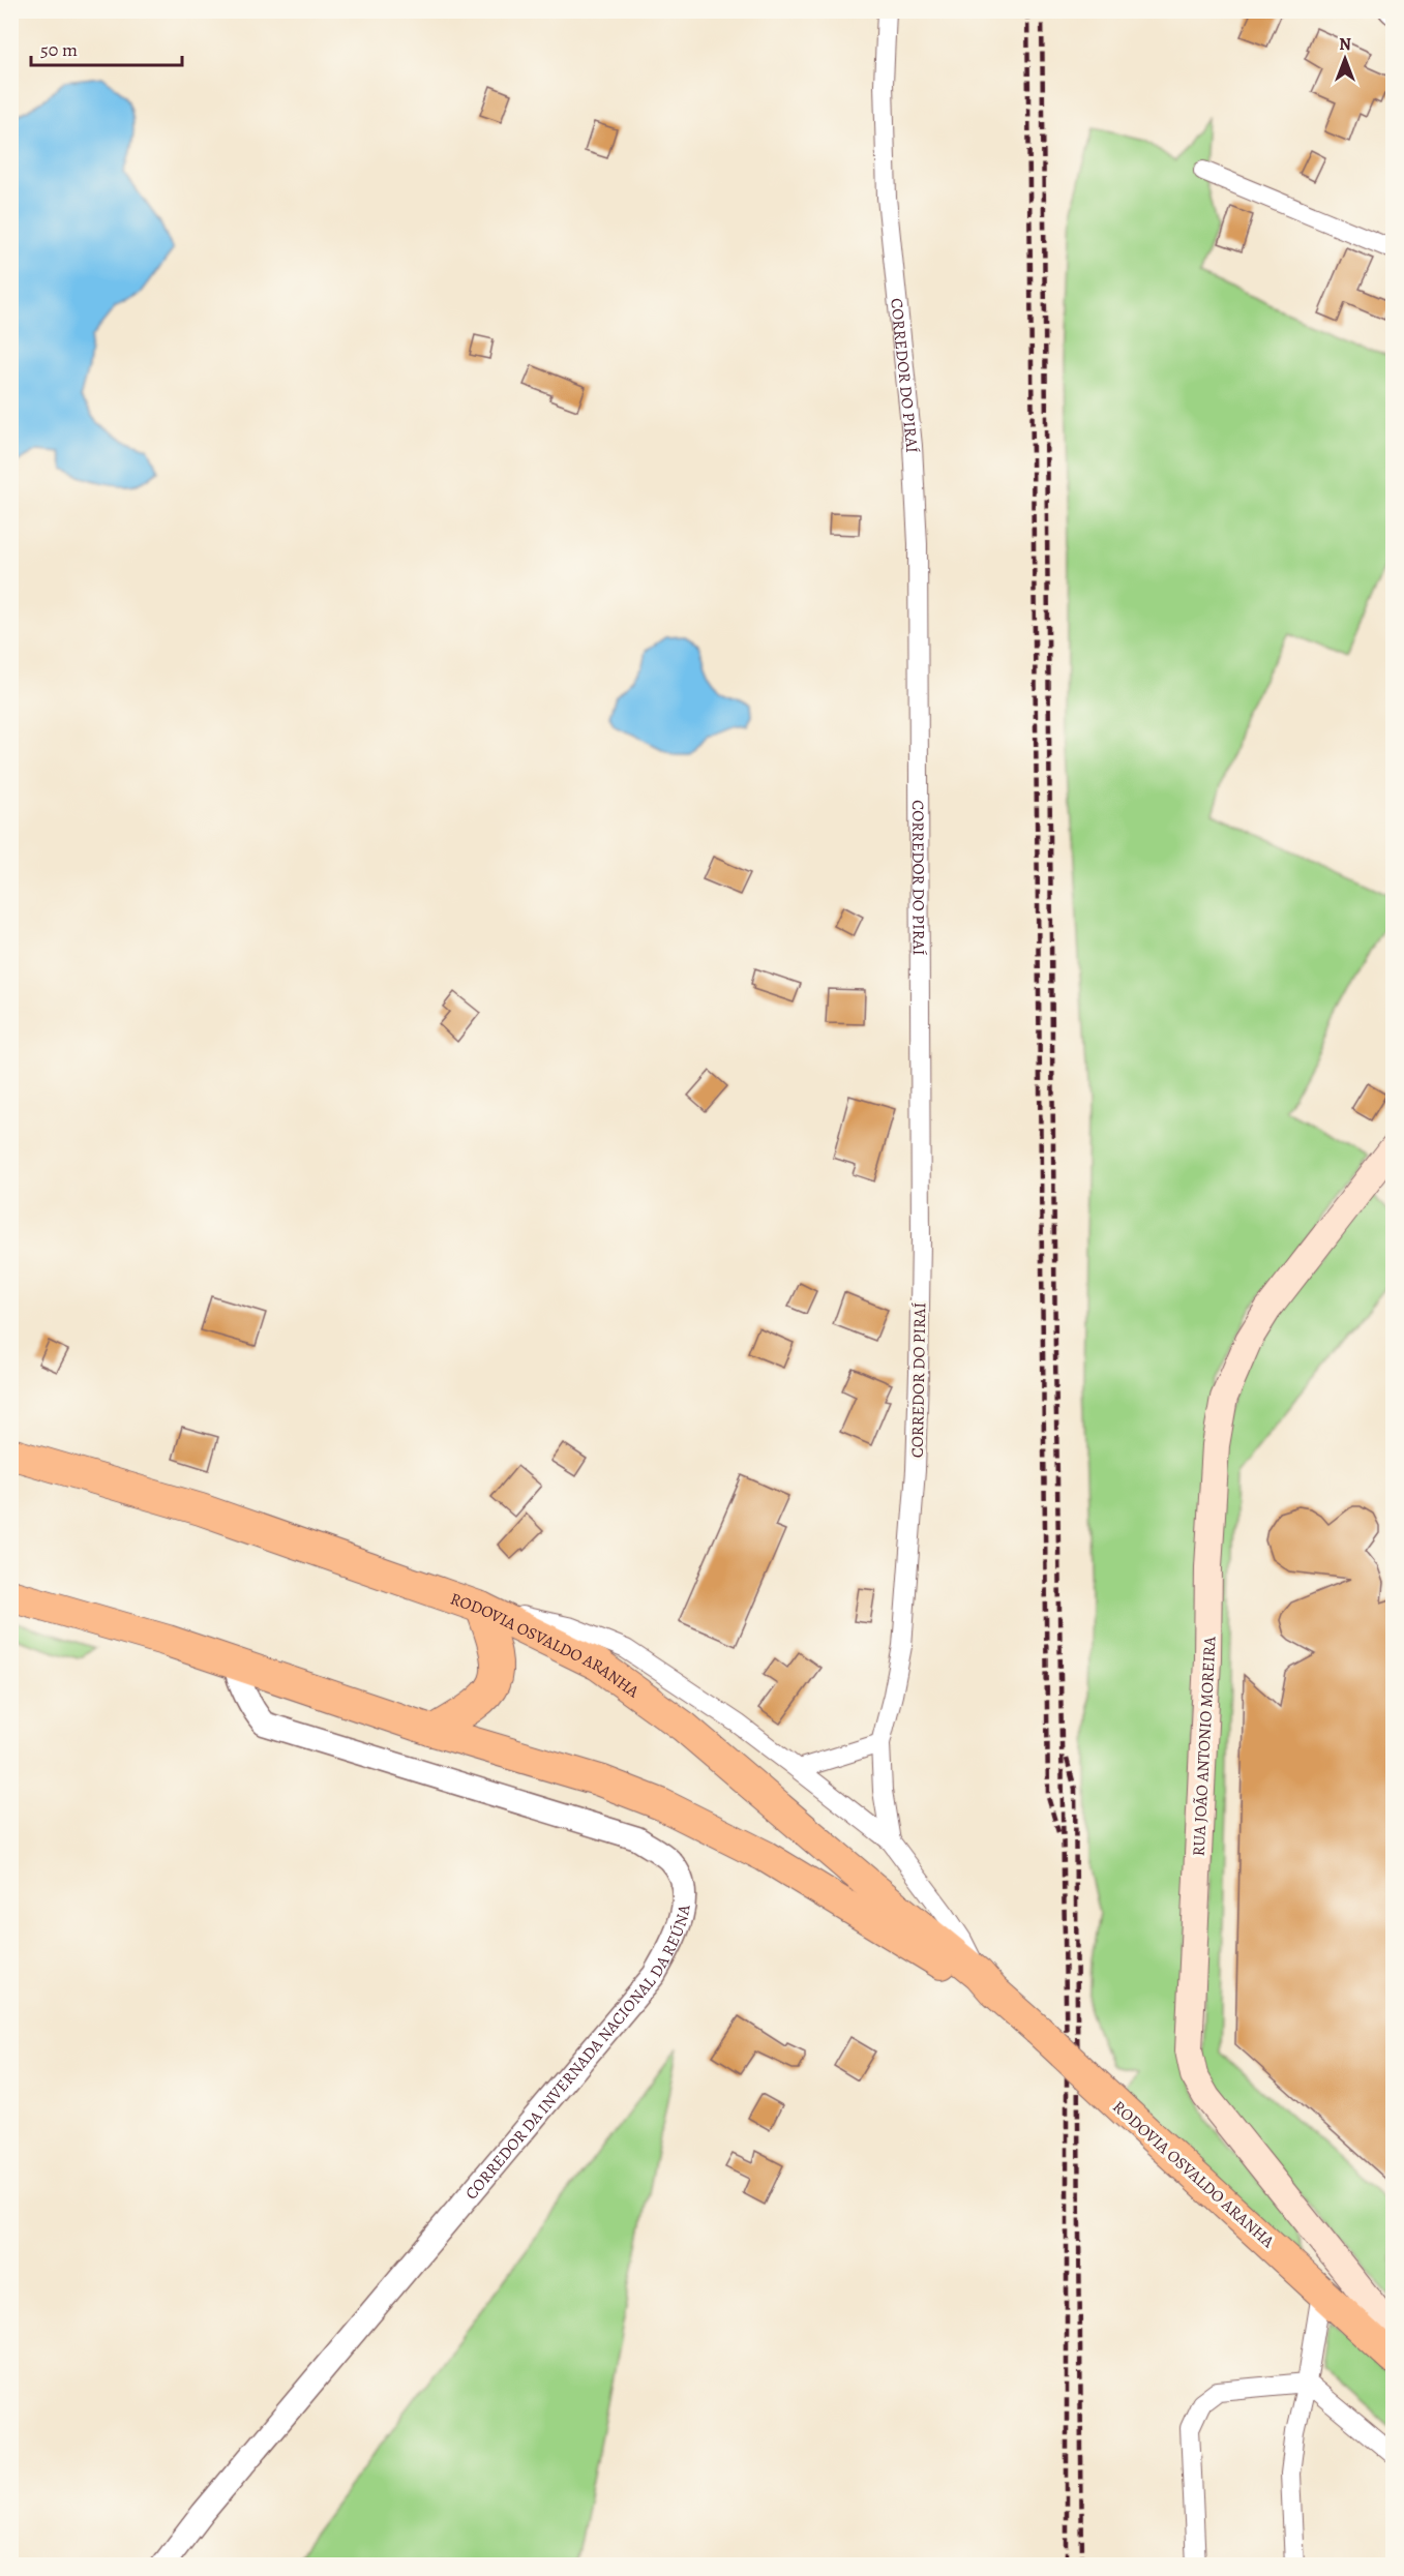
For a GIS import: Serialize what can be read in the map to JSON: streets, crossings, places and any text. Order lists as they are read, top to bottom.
{
  "streets": {
    "highway": ["RODOVIA OSVALDO ARANHA"],
    "main road": ["RUA JOÃO ANTONIO MOREIRA"],
    "street": ["CORREDOR DO PIRAÍ", "CORREDOR DA INVERNADA NACIONAL DA REÚNA"]
  },
  "crossings": [
    ["RODOVIA OSVALDO ARANHA", "CORREDOR DA INVERNADA NACIONAL DA REÚNA"]
  ],
  "scale_bar": "50 m",
  "north": "top"
}
